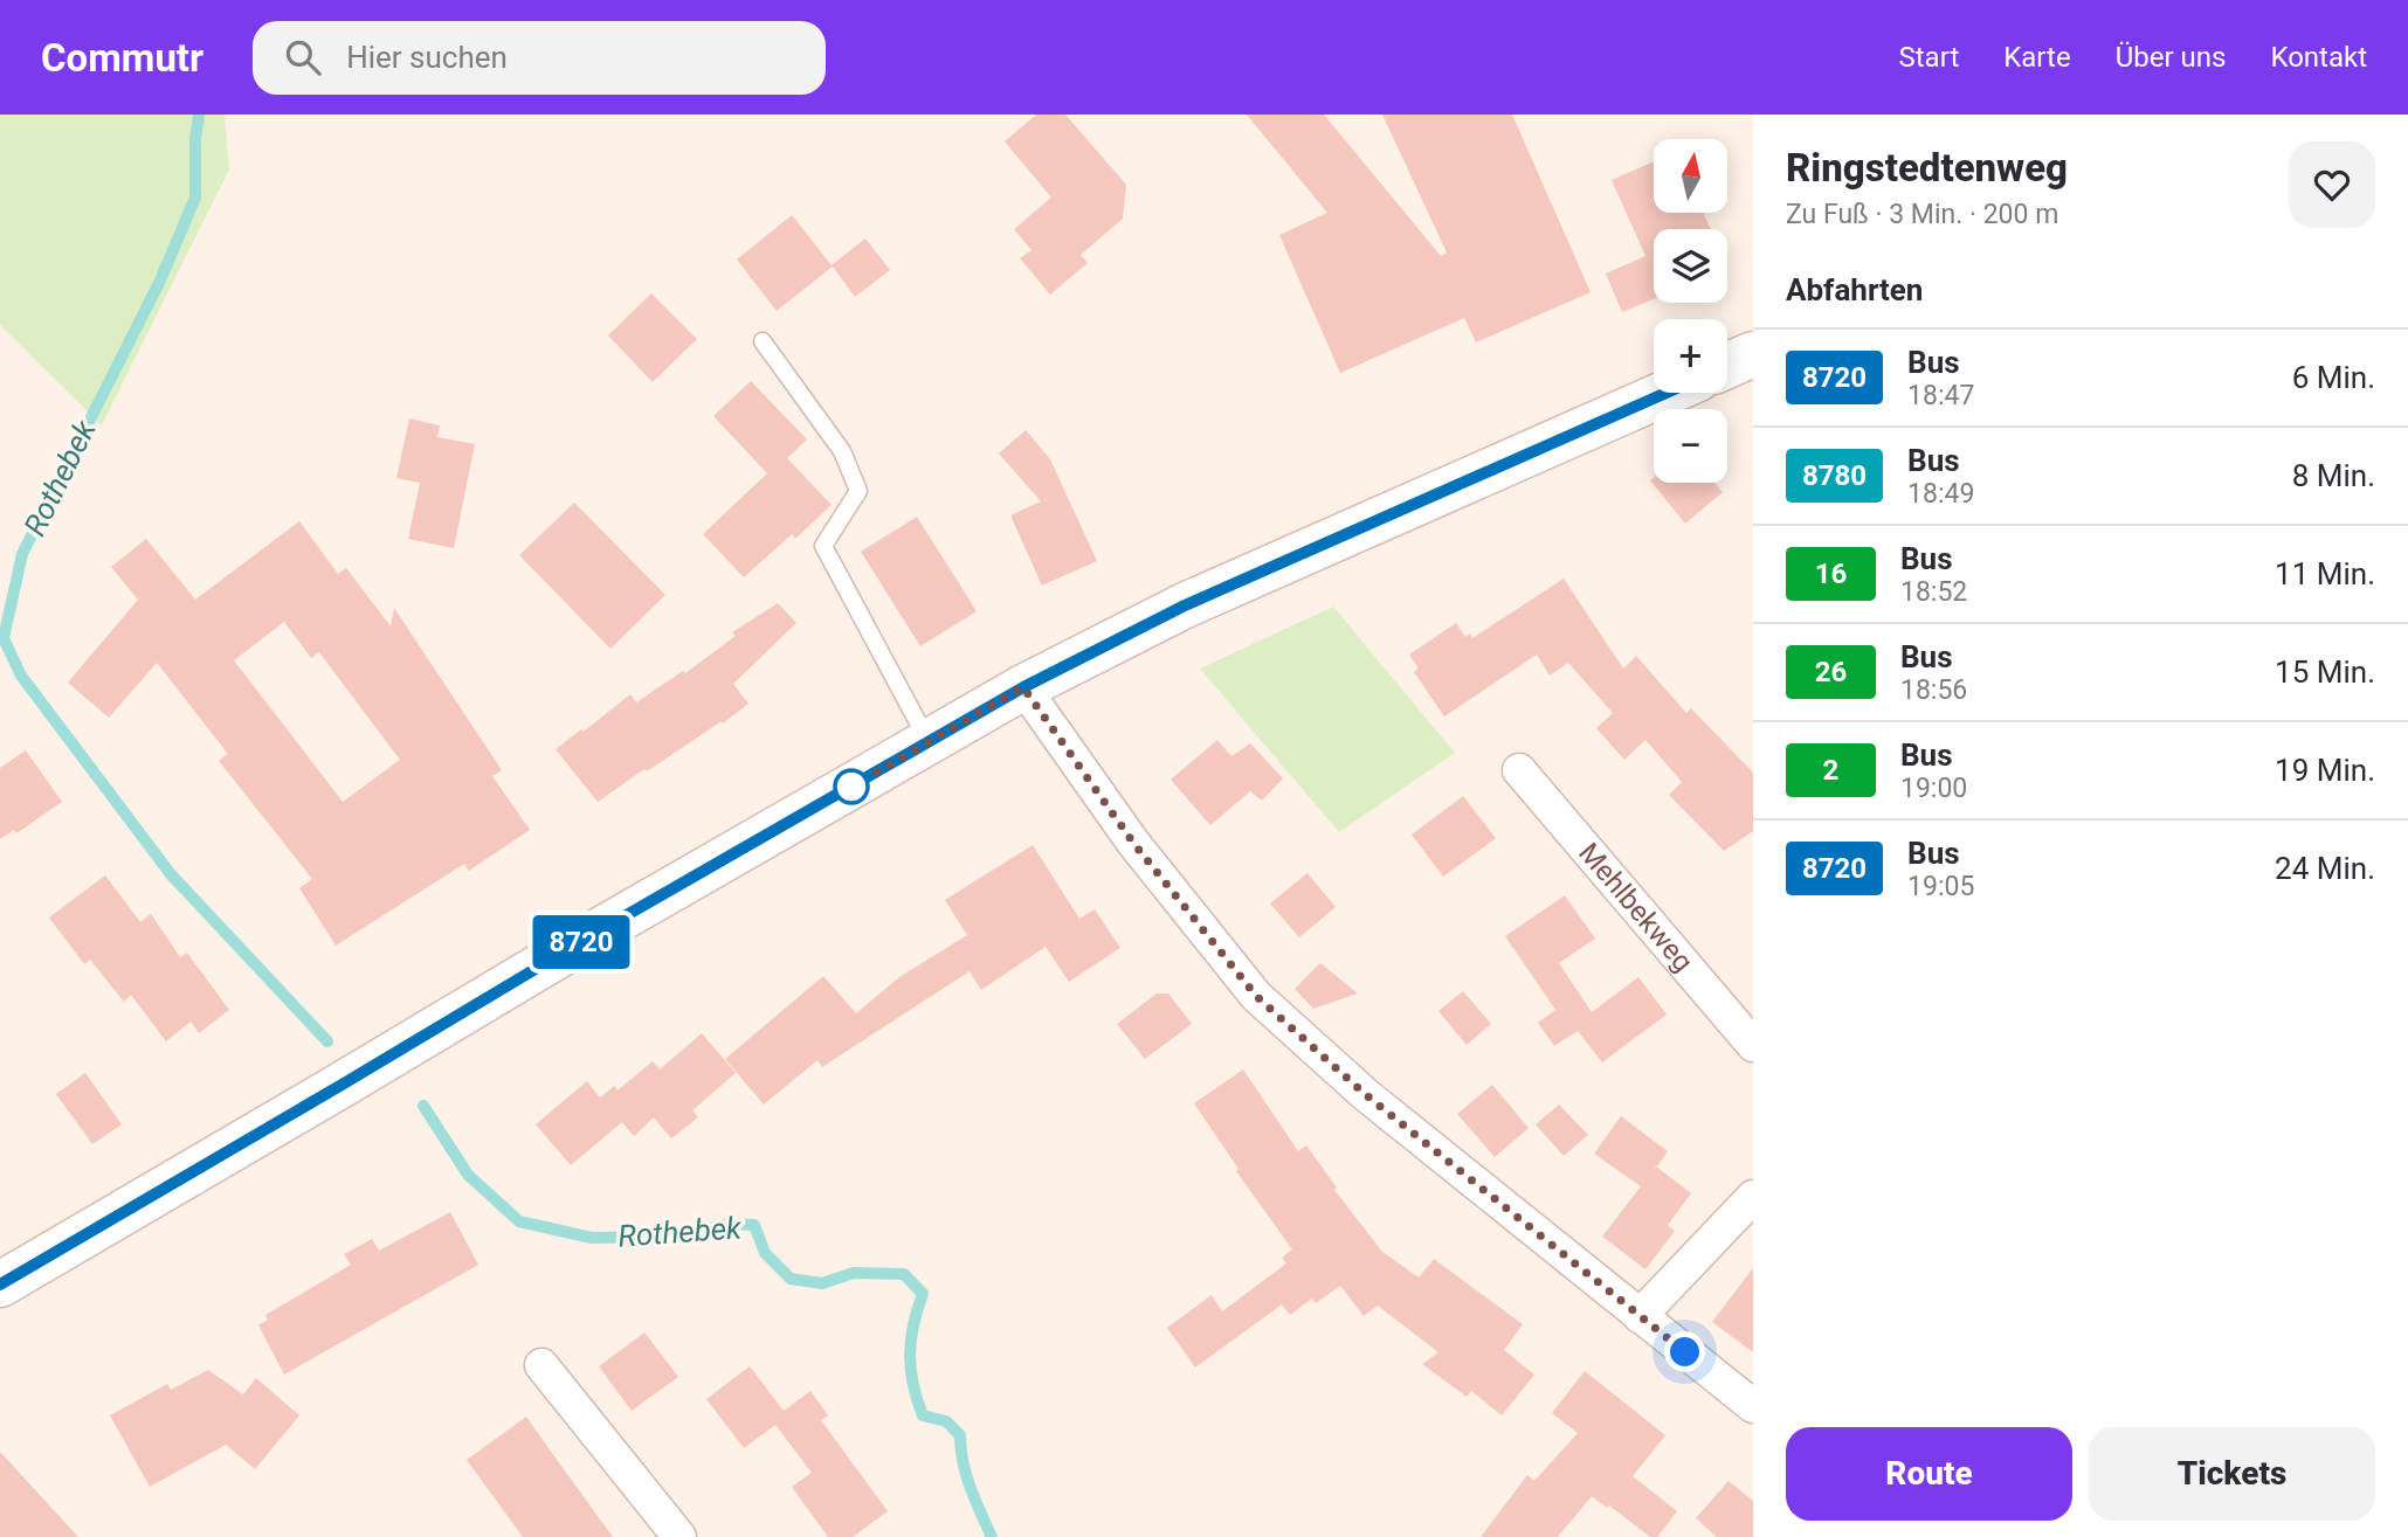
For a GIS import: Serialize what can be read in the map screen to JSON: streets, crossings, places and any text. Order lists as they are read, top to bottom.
{
  "streets": {
    "street": ["Mehlbekweg"]
  },
  "water": ["Rothebek"],
  "lines": ["bus line 8720"],
  "north": "top",
  "page": {
    "header": "Commutr",
    "search": "Hier suchen",
    "nav": [
      "Start",
      "Karte",
      "Über uns",
      "Kontakt"
    ],
    "on_map": "8720",
    "heading": [
      ["Ringstedtenweg", "Zu Fuß · 3 Min. · 200 m"],
      "Abfahrten"
    ],
    "map_buttons": ["+", "−"],
    "list": [
      {
        "mark": "8720",
        "name": "Bus",
        "note": "18:47",
        "value": "6 Min."
      },
      {
        "mark": "8780",
        "name": "Bus",
        "note": "18:49",
        "value": "8 Min."
      },
      {
        "mark": "16",
        "name": "Bus",
        "note": "18:52",
        "value": "11 Min."
      },
      {
        "mark": "26",
        "name": "Bus",
        "note": "18:56",
        "value": "15 Min."
      },
      {
        "mark": "2",
        "name": "Bus",
        "note": "19:00",
        "value": "19 Min."
      },
      {
        "mark": "8720",
        "name": "Bus",
        "note": "19:05",
        "value": "24 Min."
      }
    ],
    "buttons": ["Route", "Tickets"]
  }
}
